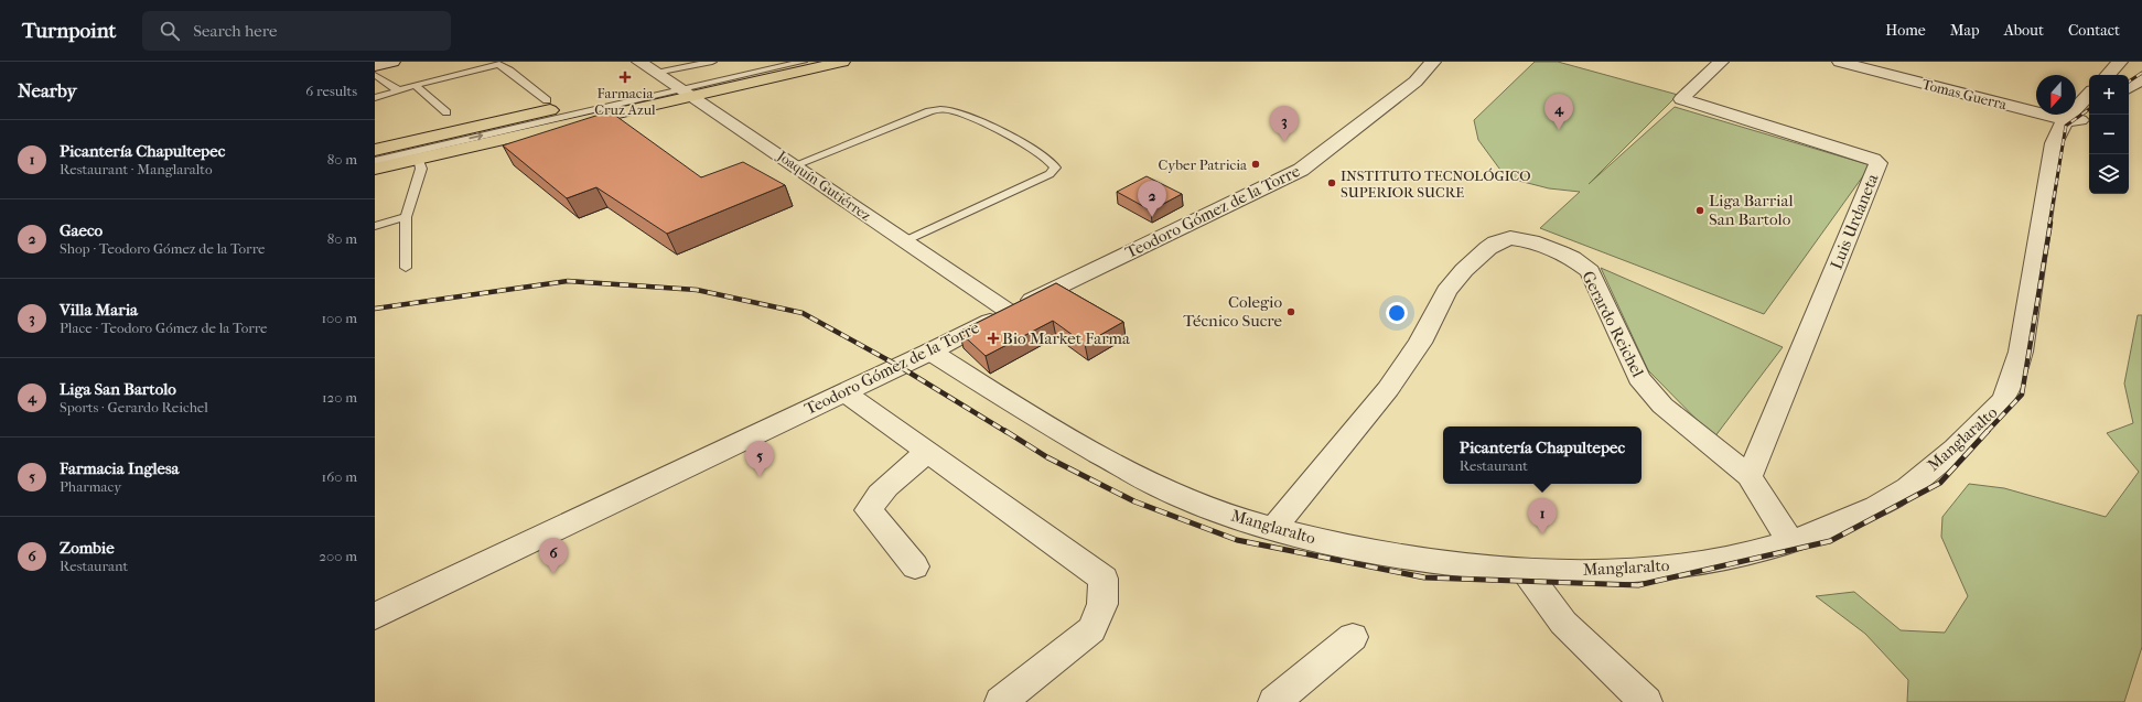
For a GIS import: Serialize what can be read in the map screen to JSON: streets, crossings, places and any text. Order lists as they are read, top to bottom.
{
  "streets": {
    "street": [
      "Tomas Guerra",
      "Joaquín Gutiérrez",
      "Teodoro Gómez de la Torre",
      "Luis Urdaneta",
      "Gerardo Reichel",
      "Manglaralto"
    ]
  },
  "crossings": [
    ["Tomas Guerra", "Manglaralto"],
    ["Joaquín Gutiérrez", "Teodoro Gómez de la Torre"],
    ["Teodoro Gómez de la Torre", "Manglaralto"],
    ["Luis Urdaneta", "Gerardo Reichel"],
    ["Gerardo Reichel", "Manglaralto"]
  ],
  "places": {
    "health": ["Farmacia Cruz Azul", "Bio Market Farma"],
    "other": [
      "Cyber Patricia",
      "INSTITUTO TECNOLÓGICO SUPERIOR SUCRE",
      "Liga Barrial San Bartolo",
      "Colegio Técnico Sucre"
    ]
  },
  "north": "bottom",
  "page": {
    "header": "Turnpoint",
    "search": "Search here",
    "nav": [
      "Home",
      "Map",
      "About",
      "Contact"
    ],
    "heading": ["Nearby", "6 results"],
    "map_buttons": ["+", "−"],
    "pins": [
      "4",
      "3",
      "2",
      "5",
      "1",
      "6"
    ],
    "list": [
      {
        "mark": "1",
        "name": "Picantería Chapultepec",
        "note": "Restaurant · Manglaralto",
        "value": "80 m"
      },
      {
        "mark": "2",
        "name": "Gaeco",
        "note": "Shop · Teodoro Gómez de la Torre",
        "value": "80 m"
      },
      {
        "mark": "3",
        "name": "Villa Maria",
        "note": "Place · Teodoro Gómez de la Torre",
        "value": "100 m"
      },
      {
        "mark": "4",
        "name": "Liga San Bartolo",
        "note": "Sports · Gerardo Reichel",
        "value": "120 m"
      },
      {
        "mark": "5",
        "name": "Farmacia Inglesa",
        "note": "Pharmacy",
        "value": "160 m"
      },
      {
        "mark": "6",
        "name": "Zombie",
        "note": "Restaurant",
        "value": "200 m"
      }
    ],
    "popup": ["Picantería Chapultepec", "Restaurant"]
  }
}
